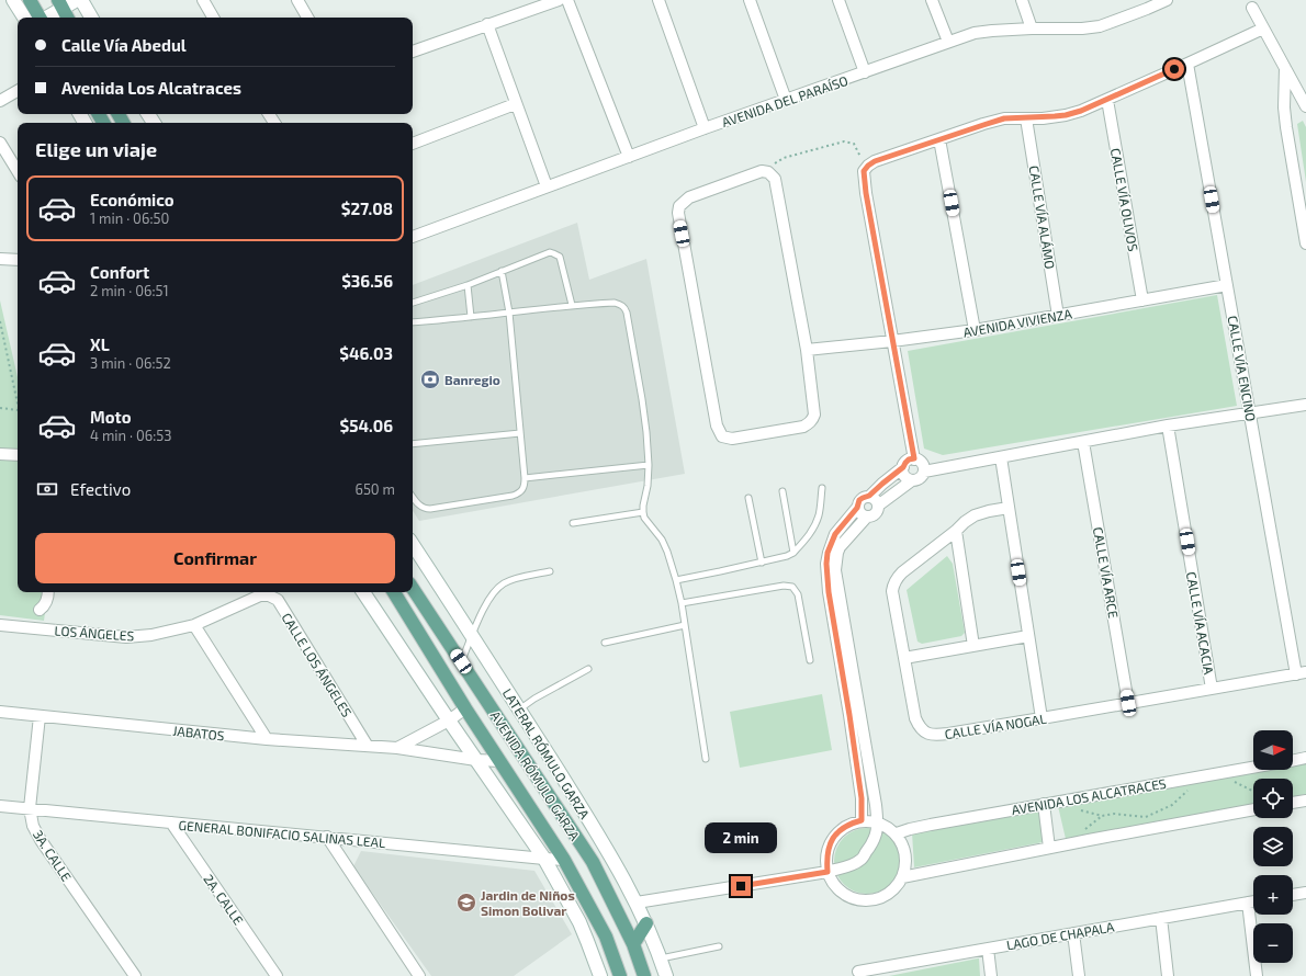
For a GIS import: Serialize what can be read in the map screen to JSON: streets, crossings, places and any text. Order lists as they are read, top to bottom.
{
  "streets": {
    "main road": ["AVENIDA RÓMULO GARZA"],
    "street": [
      "AVENIDA DEL PARAÍSO",
      "CALLE VÍA OLIVOS",
      "CALLE VÍA ALÁMO",
      "AVENIDA VIVIENZA",
      "CALLE VÍA ENCINO",
      "CALLE VÍA ARCE",
      "CALLE VÍA ACACIA",
      "LOS ÁNGELES",
      "CALLE LOS ÁNGELES",
      "CALLE VÍA NOGAL",
      "JABATOS",
      "LATERAL RÓMULO GARZA",
      "AVENIDA LOS ALCATRACES",
      "GENERAL BONIFACIO SALINAS LEAL",
      "3A. CALLE",
      "2A. CALLE",
      "LAGO DE CHAPALA"
    ]
  },
  "crossings": [
    ["CALLE VÍA OLIVOS", "AVENIDA VIVIENZA"],
    ["CALLE VÍA ALÁMO", "AVENIDA VIVIENZA"],
    ["AVENIDA VIVIENZA", "CALLE VÍA ENCINO"],
    ["CALLE VÍA ENCINO", "CALLE VÍA NOGAL"],
    ["CALLE VÍA ARCE", "CALLE VÍA NOGAL"],
    ["CALLE VÍA ACACIA", "CALLE VÍA NOGAL"],
    ["LOS ÁNGELES", "CALLE LOS ÁNGELES"],
    ["CALLE LOS ÁNGELES", "JABATOS"],
    ["JABATOS", "AVENIDA RÓMULO GARZA"],
    ["JABATOS", "3A. CALLE"],
    ["AVENIDA RÓMULO GARZA", "GENERAL BONIFACIO SALINAS LEAL"],
    ["GENERAL BONIFACIO SALINAS LEAL", "3A. CALLE"],
    ["GENERAL BONIFACIO SALINAS LEAL", "2A. CALLE"]
  ],
  "places": {
    "bank": ["Banregio"],
    "school or university": ["Jardin de Niños Simon Bolivar"]
  },
  "north": "right",
  "page": {
    "banner": ["Calle Vía Abedul", "Avenida Los Alcatraces"],
    "heading": "Elige un viaje",
    "list": [
      {
        "name": "Económico",
        "note": "1 min · 06:50",
        "value": "$27.08"
      },
      {
        "name": "Confort",
        "note": "2 min · 06:51",
        "value": "$36.56"
      },
      {
        "name": "XL",
        "note": "3 min · 06:52",
        "value": "$46.03"
      },
      {
        "name": "Moto",
        "note": "4 min · 06:53",
        "value": "$54.06"
      }
    ],
    "pay": ["Efectivo", "650 m"],
    "buttons": "Confirmar",
    "map_buttons": ["+", "−"],
    "bubble": "2 min"
  }
}
